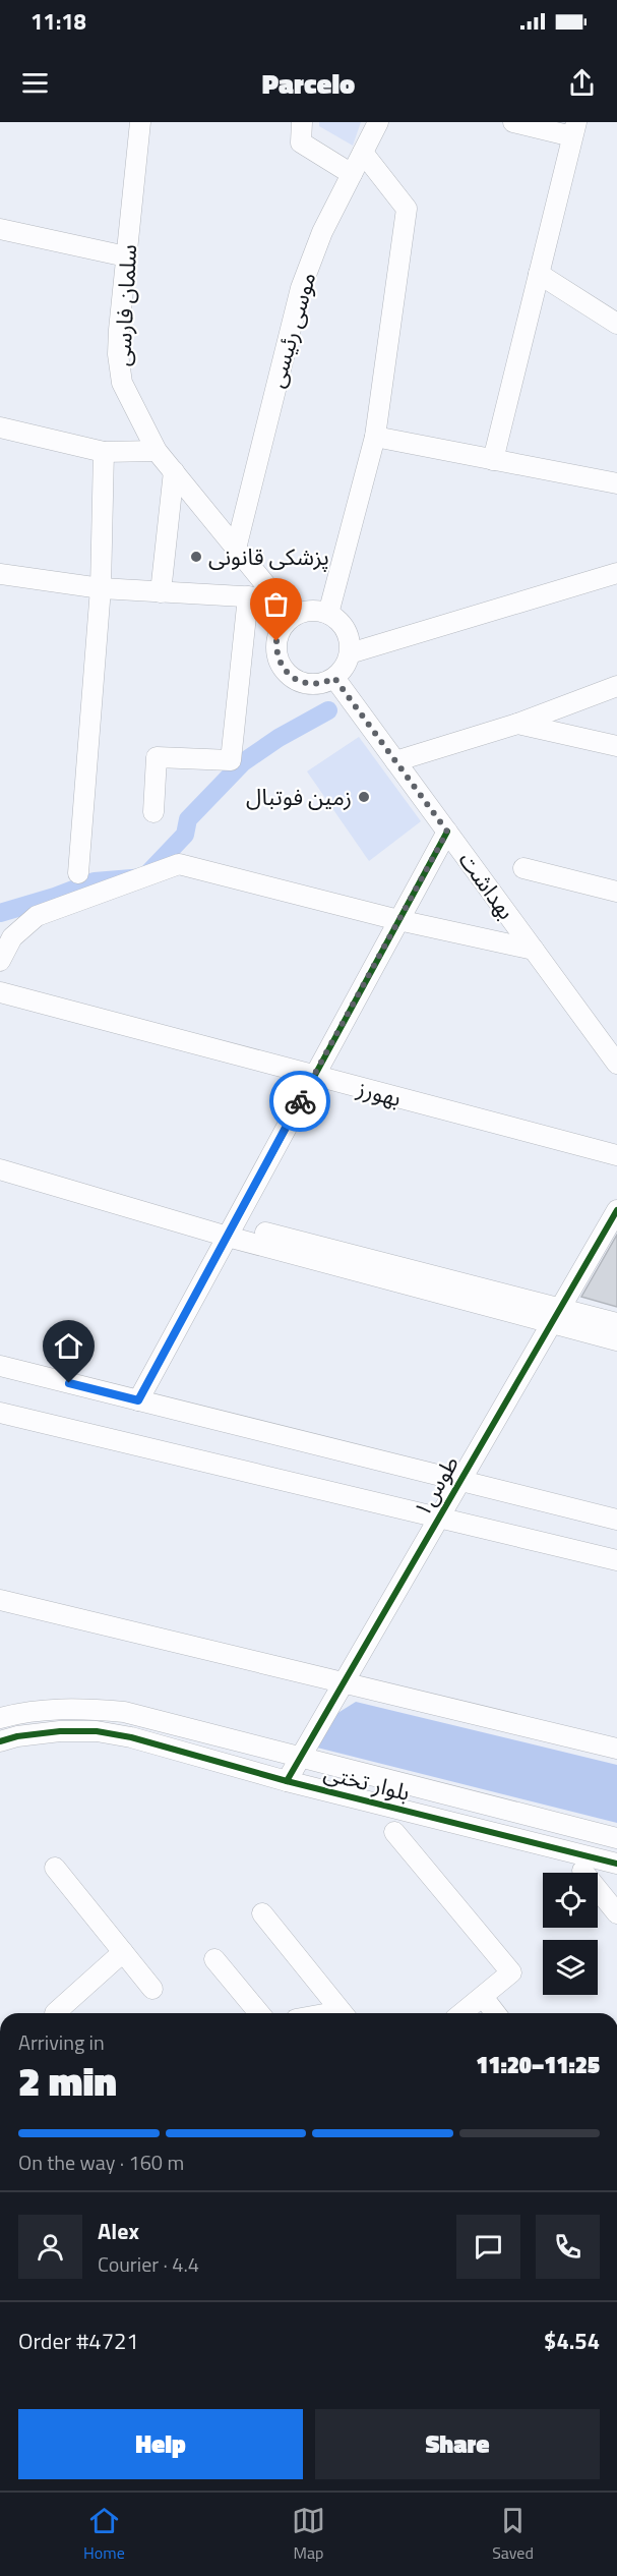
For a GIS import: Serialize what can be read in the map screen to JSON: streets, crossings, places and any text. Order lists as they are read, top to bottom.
{
  "streets": {
    "street": [
      "سلمان فارسی",
      "موسی رئیسی",
      "بهداشت",
      "بهورز",
      "طوس۱",
      "بلوار تختی"
    ]
  },
  "crossings": [
    ["سلمان فارسی", "موسی رئیسی"],
    ["سلمان فارسی", "بهداشت"],
    ["طوس۱", "بلوار تختی"]
  ],
  "places": ["پزشکی قانونی", "زمین فوتبال"],
  "page": {
    "status": "11:18",
    "header": "Parcelo",
    "heading": ["2 min", "Arriving in", "11:20–11:25"],
    "panel": [
      "Alex",
      "Courier · 4.4",
      "Order #4721",
      "$4.54"
    ],
    "bar": "On the way · 160 m",
    "buttons": ["Help", "Share"],
    "tabs": ["Home", "Map", "Saved"]
  }
}
